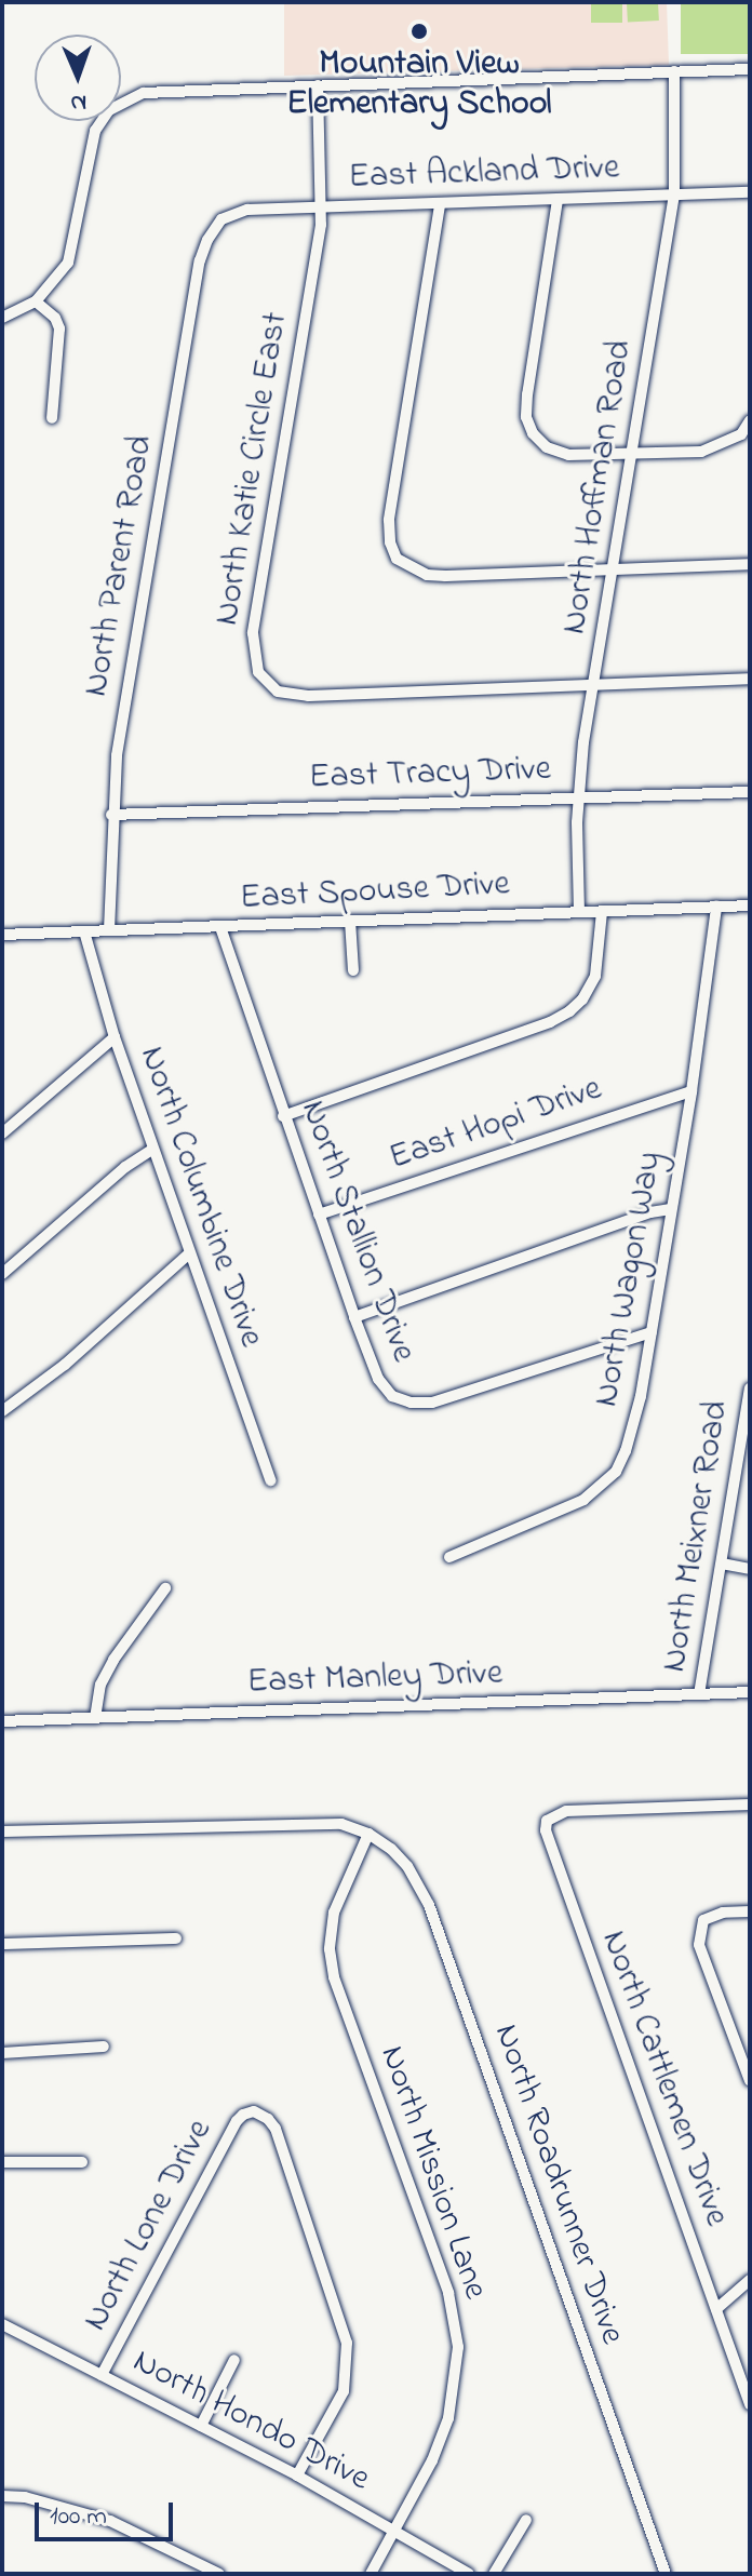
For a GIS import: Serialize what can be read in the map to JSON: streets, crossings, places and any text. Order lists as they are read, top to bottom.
{
  "streets": {
    "street": [
      "East Ackland Drive",
      "North Katie Circle East",
      "North Hoffman Road",
      "North Parent Road",
      "East Tracy Drive",
      "East Spouse Drive",
      "East Hopi Drive",
      "North Columbine Drive",
      "North Stallion Drive",
      "North Wagon Way",
      "North Meixner Road",
      "East Manley Drive",
      "North Cattlemen Drive",
      "North Mission Lane",
      "North Roadrunner Drive",
      "North Lone Drive",
      "North Hondo Drive"
    ]
  },
  "crossings": [
    ["East Ackland Drive", "North Katie Circle East"],
    ["East Ackland Drive", "North Hoffman Road"],
    ["East Ackland Drive", "North Parent Road"],
    ["North Katie Circle East", "North Hoffman Road"],
    ["North Hoffman Road", "East Tracy Drive"],
    ["North Hoffman Road", "East Spouse Drive"],
    ["North Parent Road", "East Tracy Drive"],
    ["North Parent Road", "East Spouse Drive"],
    ["East Spouse Drive", "North Columbine Drive"],
    ["East Spouse Drive", "North Stallion Drive"],
    ["East Spouse Drive", "North Wagon Way"],
    ["East Hopi Drive", "North Stallion Drive"],
    ["East Hopi Drive", "North Wagon Way"],
    ["North Stallion Drive", "North Wagon Way"],
    ["North Meixner Road", "East Manley Drive"],
    ["North Mission Lane", "North Roadrunner Drive"],
    ["North Mission Lane", "North Hondo Drive"],
    ["North Lone Drive", "North Hondo Drive"]
  ],
  "places": ["Mountain View Elementary School"],
  "scale_bar": "100 m",
  "north": "bottom"
}
